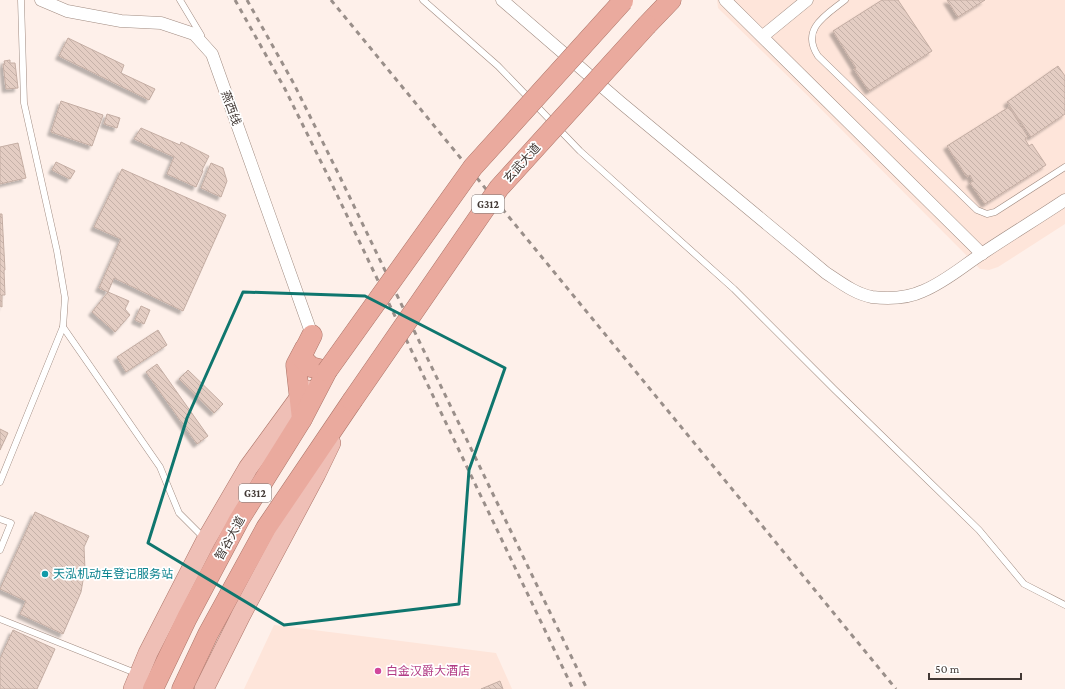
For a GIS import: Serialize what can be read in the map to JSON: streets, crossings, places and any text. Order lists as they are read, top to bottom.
{
  "streets": {
    "highway": ["玄武大道", "G312", "智谷大道"],
    "street": ["燕西线"]
  },
  "crossings": [
    ["玄武大道", "G312"],
    ["G312", "智谷大道"]
  ],
  "places": ["天泓机动车登记服务站", "白金汉爵大酒店"],
  "scale_bar": "50 m"
}
